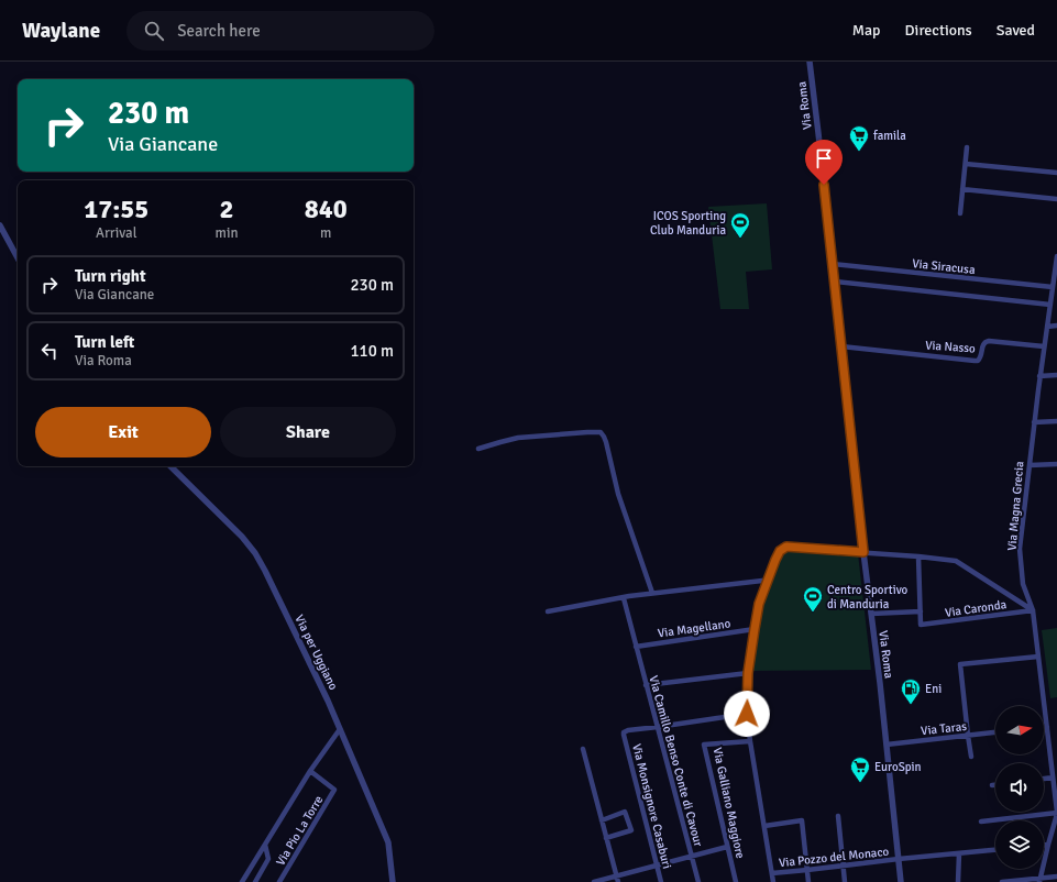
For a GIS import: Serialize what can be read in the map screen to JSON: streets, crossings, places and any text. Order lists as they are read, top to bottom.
{
  "streets": {
    "street": [
      "Via Roma",
      "Via Siracusa",
      "Via Nasso",
      "Via Magna Grecia",
      "Via Caronda",
      "Via Magellano",
      "Via per Uggiano",
      "Via Taras",
      "Via Camillo Benso Conte di Cavour",
      "Via Galliano Maggiore",
      "Via Monsignore Casaburi",
      "Via Pio La Torre",
      "Via Pozzo del Monaco"
    ]
  },
  "crossings": [
    ["Via Roma", "Via Siracusa"],
    ["Via Roma", "Via Nasso"],
    ["Via Roma", "Via Taras"],
    ["Via Roma", "Via Pozzo del Monaco"],
    ["Via Siracusa", "Via Magna Grecia"],
    ["Via Nasso", "Via Magna Grecia"],
    ["Via Magna Grecia", "Via Caronda"],
    ["Via Magellano", "Via Camillo Benso Conte di Cavour"],
    ["Via Camillo Benso Conte di Cavour", "Via Monsignore Casaburi"]
  ],
  "places": {
    "supermarket": ["famila", "EuroSpin"],
    "sports": ["ICOS Sporting Club Manduria", "Centro Sportivo di Manduria"],
    "fuel station": ["Eni"]
  },
  "north": "right",
  "page": {
    "header": "Waylane",
    "search": "Search here",
    "nav": ["Map", "Directions", "Saved"],
    "turn": ["230 m", "Via Giancane"],
    "eta": [
      "17:55",
      "Arrival",
      "2",
      "min",
      "840",
      "m"
    ],
    "list": [
      {
        "name": "Turn right",
        "note": "Via Giancane",
        "value": "230 m"
      },
      {
        "name": "Turn left",
        "note": "Via Roma",
        "value": "110 m"
      }
    ],
    "buttons": ["Exit", "Share"]
  }
}
